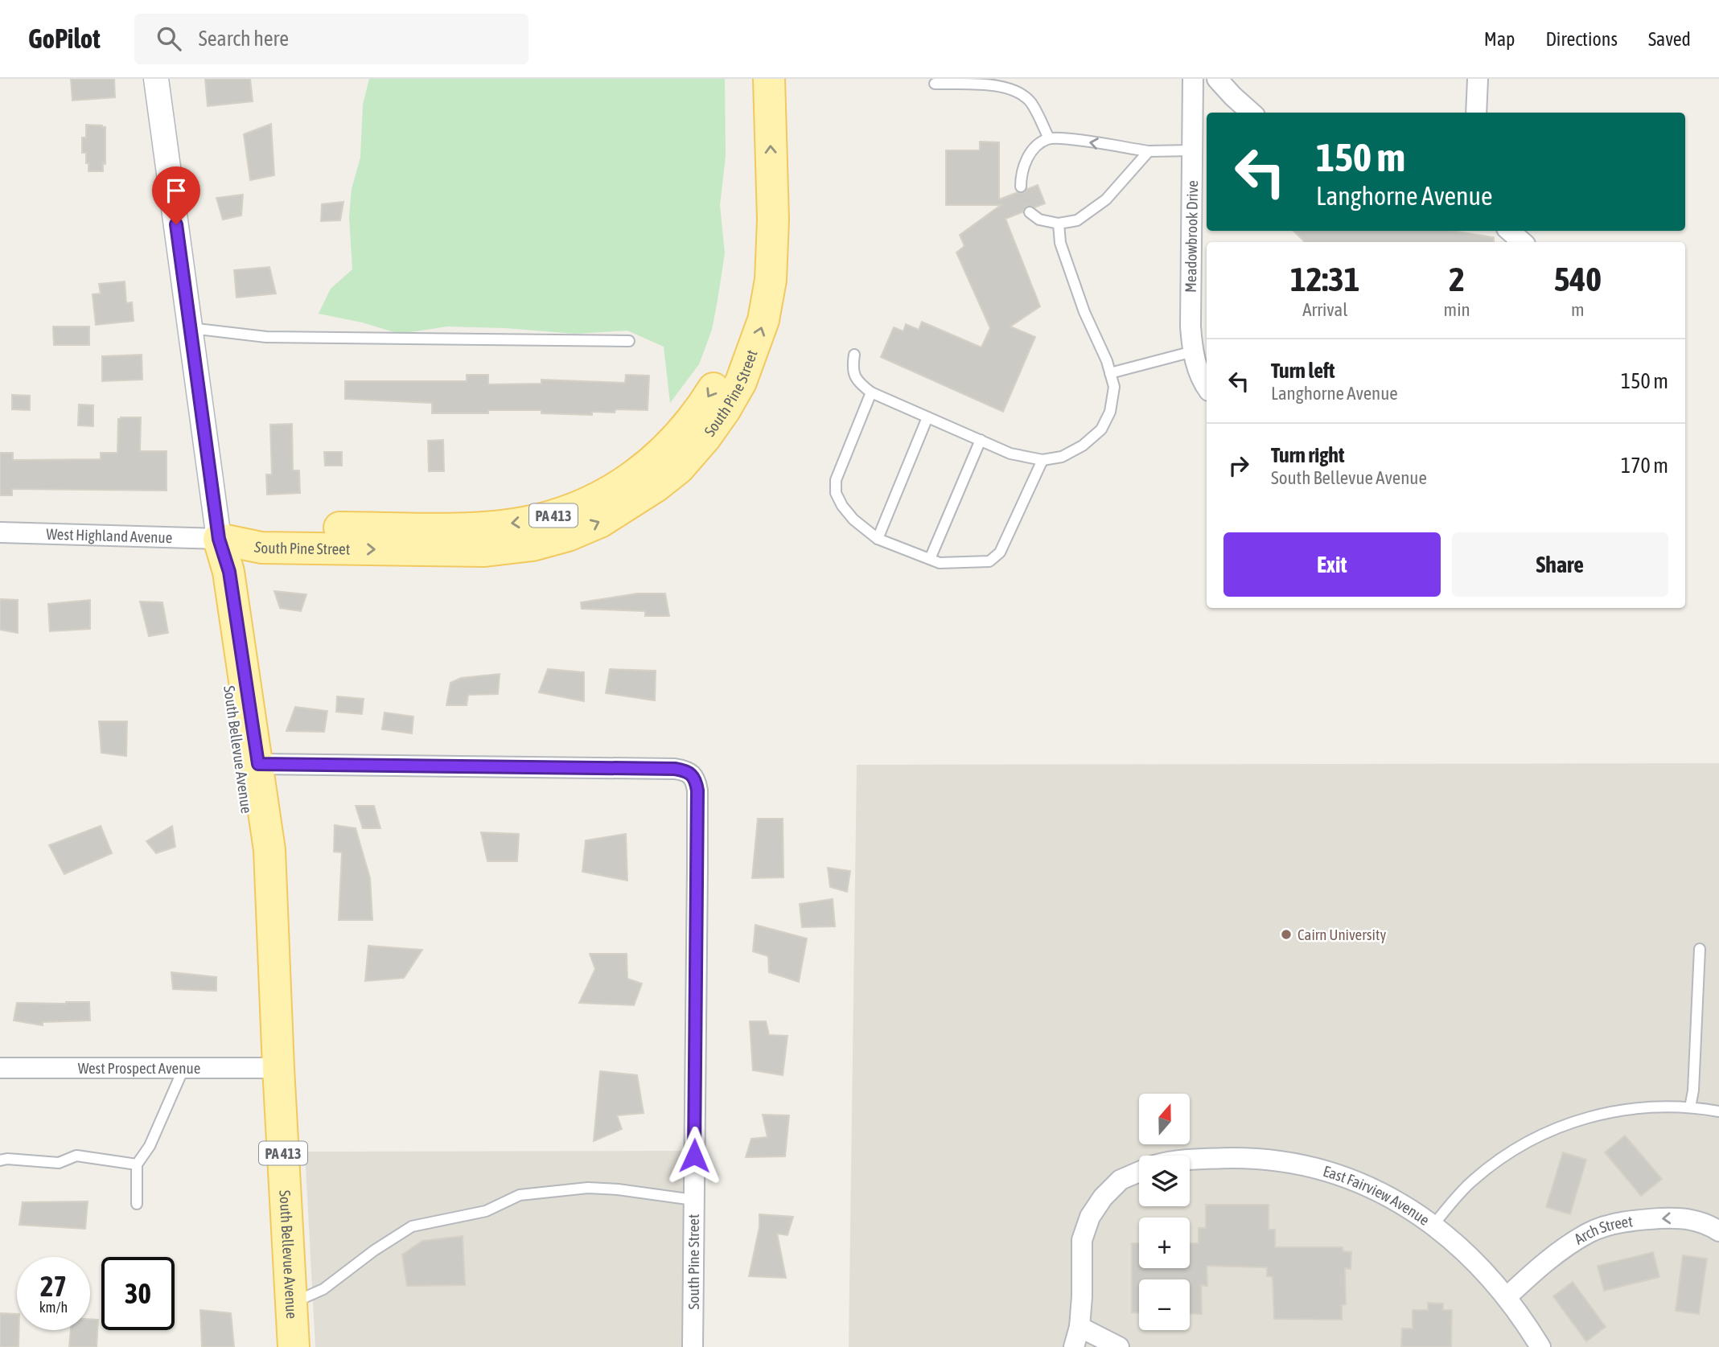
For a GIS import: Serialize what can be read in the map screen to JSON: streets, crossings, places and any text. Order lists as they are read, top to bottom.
{
  "streets": {
    "main road": ["South Pine Street", "PA 413", "South Bellevue Avenue"],
    "street": [
      "Meadowbrook Drive",
      "West Highland Avenue",
      "West Prospect Avenue",
      "East Fairview Avenue",
      "Arch Street"
    ]
  },
  "crossings": [
    ["South Pine Street", "West Highland Avenue"],
    ["South Pine Street", "South Bellevue Avenue"],
    ["West Highland Avenue", "South Bellevue Avenue"],
    ["South Bellevue Avenue", "West Prospect Avenue"],
    ["East Fairview Avenue", "Arch Street"]
  ],
  "one_way": ["Arch Street"],
  "places": ["Cairn University"],
  "north": "top",
  "page": {
    "header": "GoPilot",
    "search": "Search here",
    "nav": ["Map", "Directions", "Saved"],
    "turn": ["150 m", "Langhorne Avenue"],
    "eta": [
      "12:31",
      "Arrival",
      "2",
      "min",
      "540",
      "m"
    ],
    "list": [
      {
        "name": "Turn left",
        "note": "Langhorne Avenue",
        "value": "150 m"
      },
      {
        "name": "Turn right",
        "note": "South Bellevue Avenue",
        "value": "170 m"
      }
    ],
    "buttons": ["Exit", "Share"],
    "map_buttons": ["+", "−"],
    "speed": "27 km/h",
    "limit": "30"
  }
}
